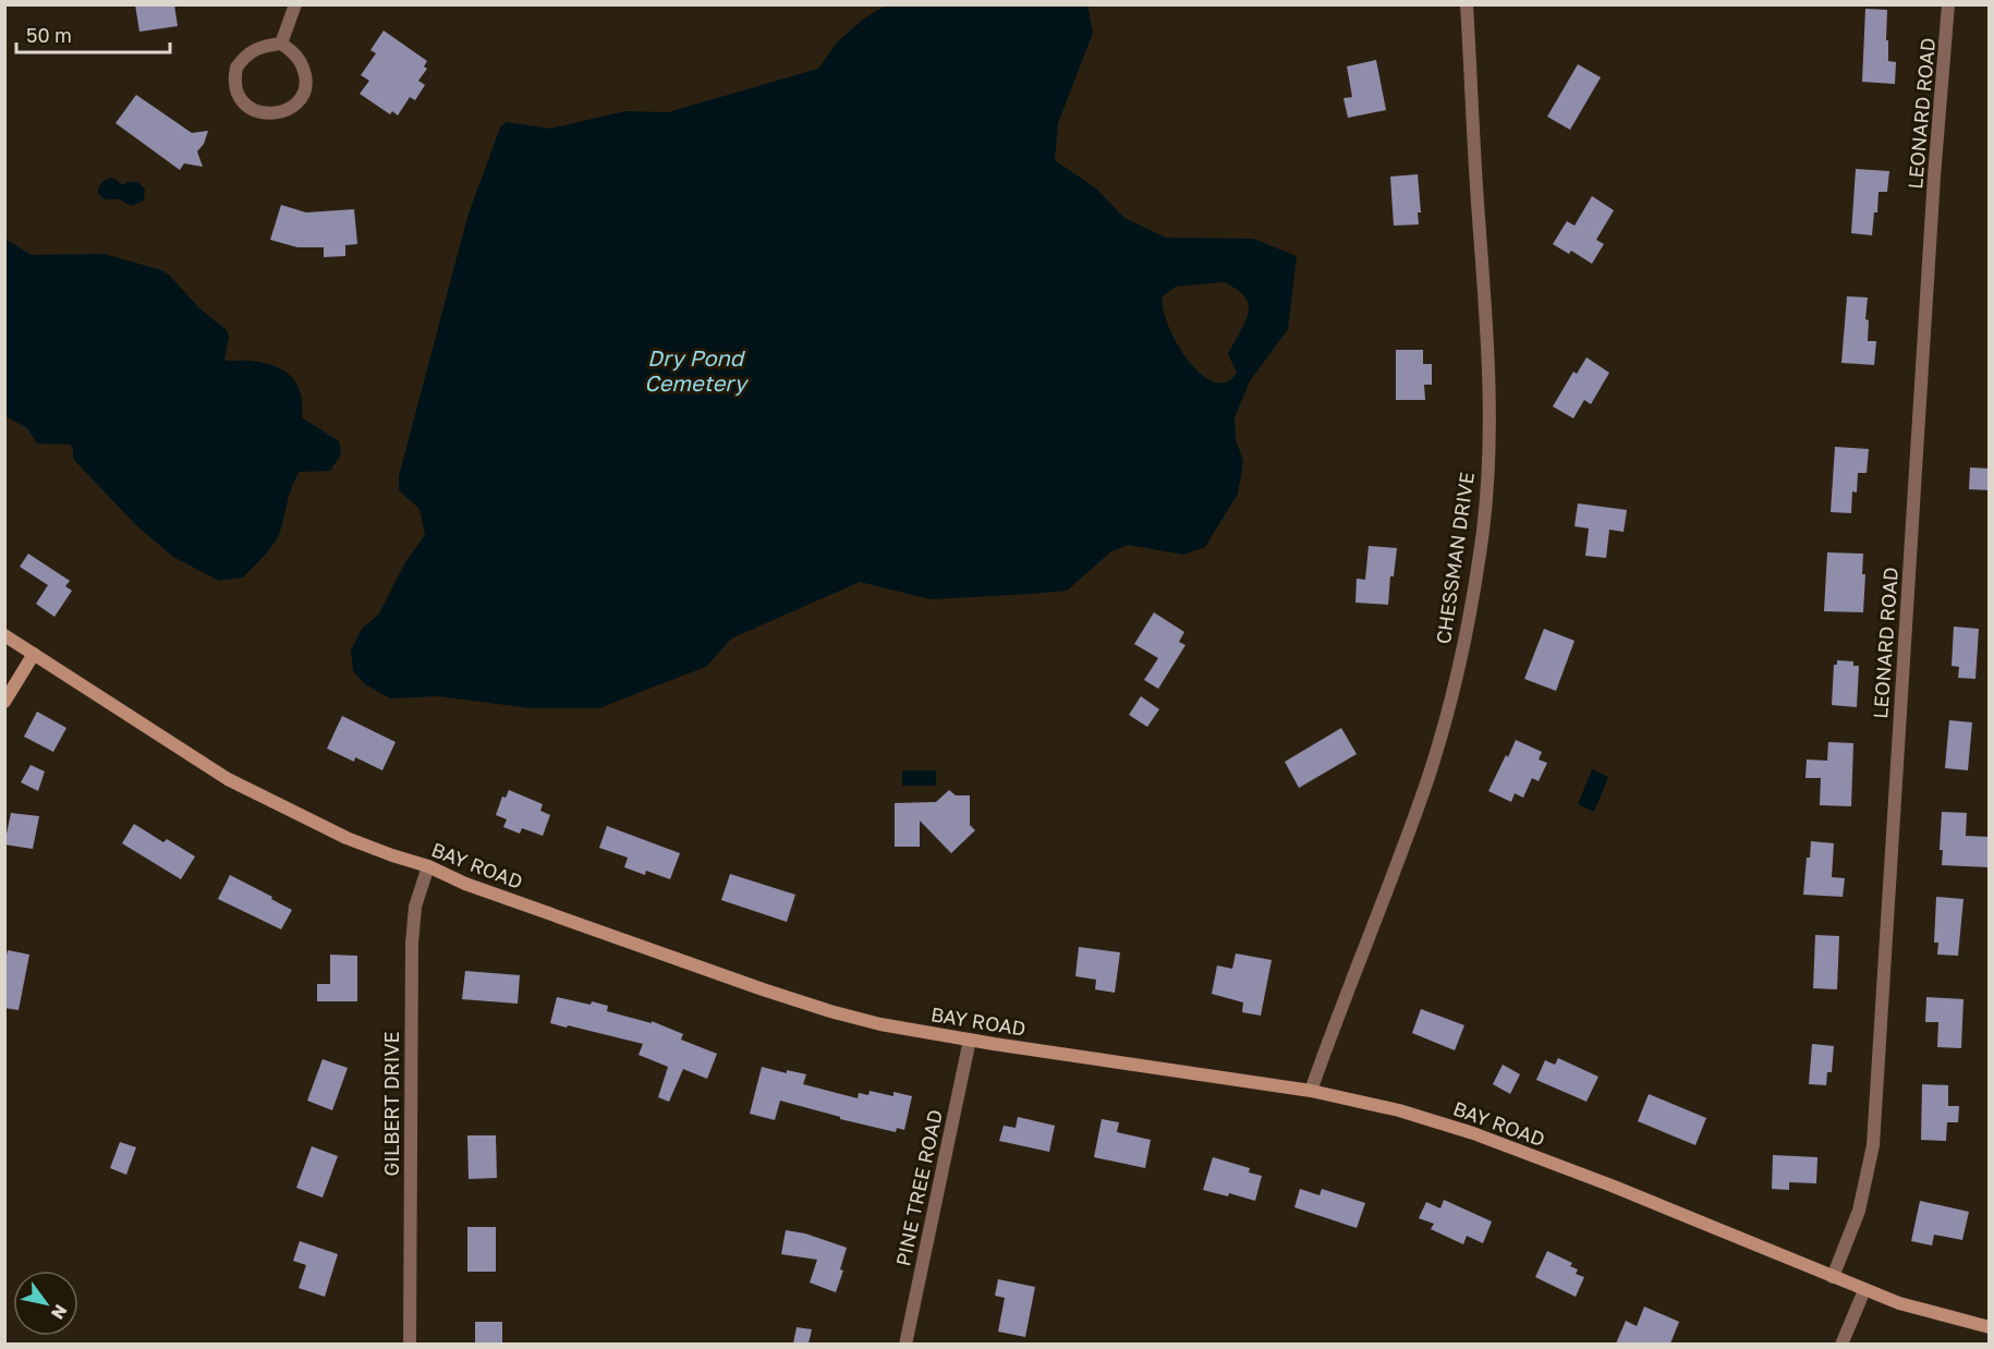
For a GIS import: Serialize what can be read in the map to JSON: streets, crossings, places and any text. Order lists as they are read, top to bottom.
{
  "streets": {
    "main road": ["BAY ROAD"],
    "street": [
      "LEONARD ROAD",
      "CHESSMAN DRIVE",
      "GILBERT DRIVE",
      "PINE TREE ROAD"
    ]
  },
  "crossings": [
    ["LEONARD ROAD", "BAY ROAD"],
    ["CHESSMAN DRIVE", "BAY ROAD"],
    ["BAY ROAD", "GILBERT DRIVE"],
    ["BAY ROAD", "PINE TREE ROAD"]
  ],
  "water": ["Dry Pond Cemetery"],
  "scale_bar": "50 m",
  "north": "bottom right"
}
